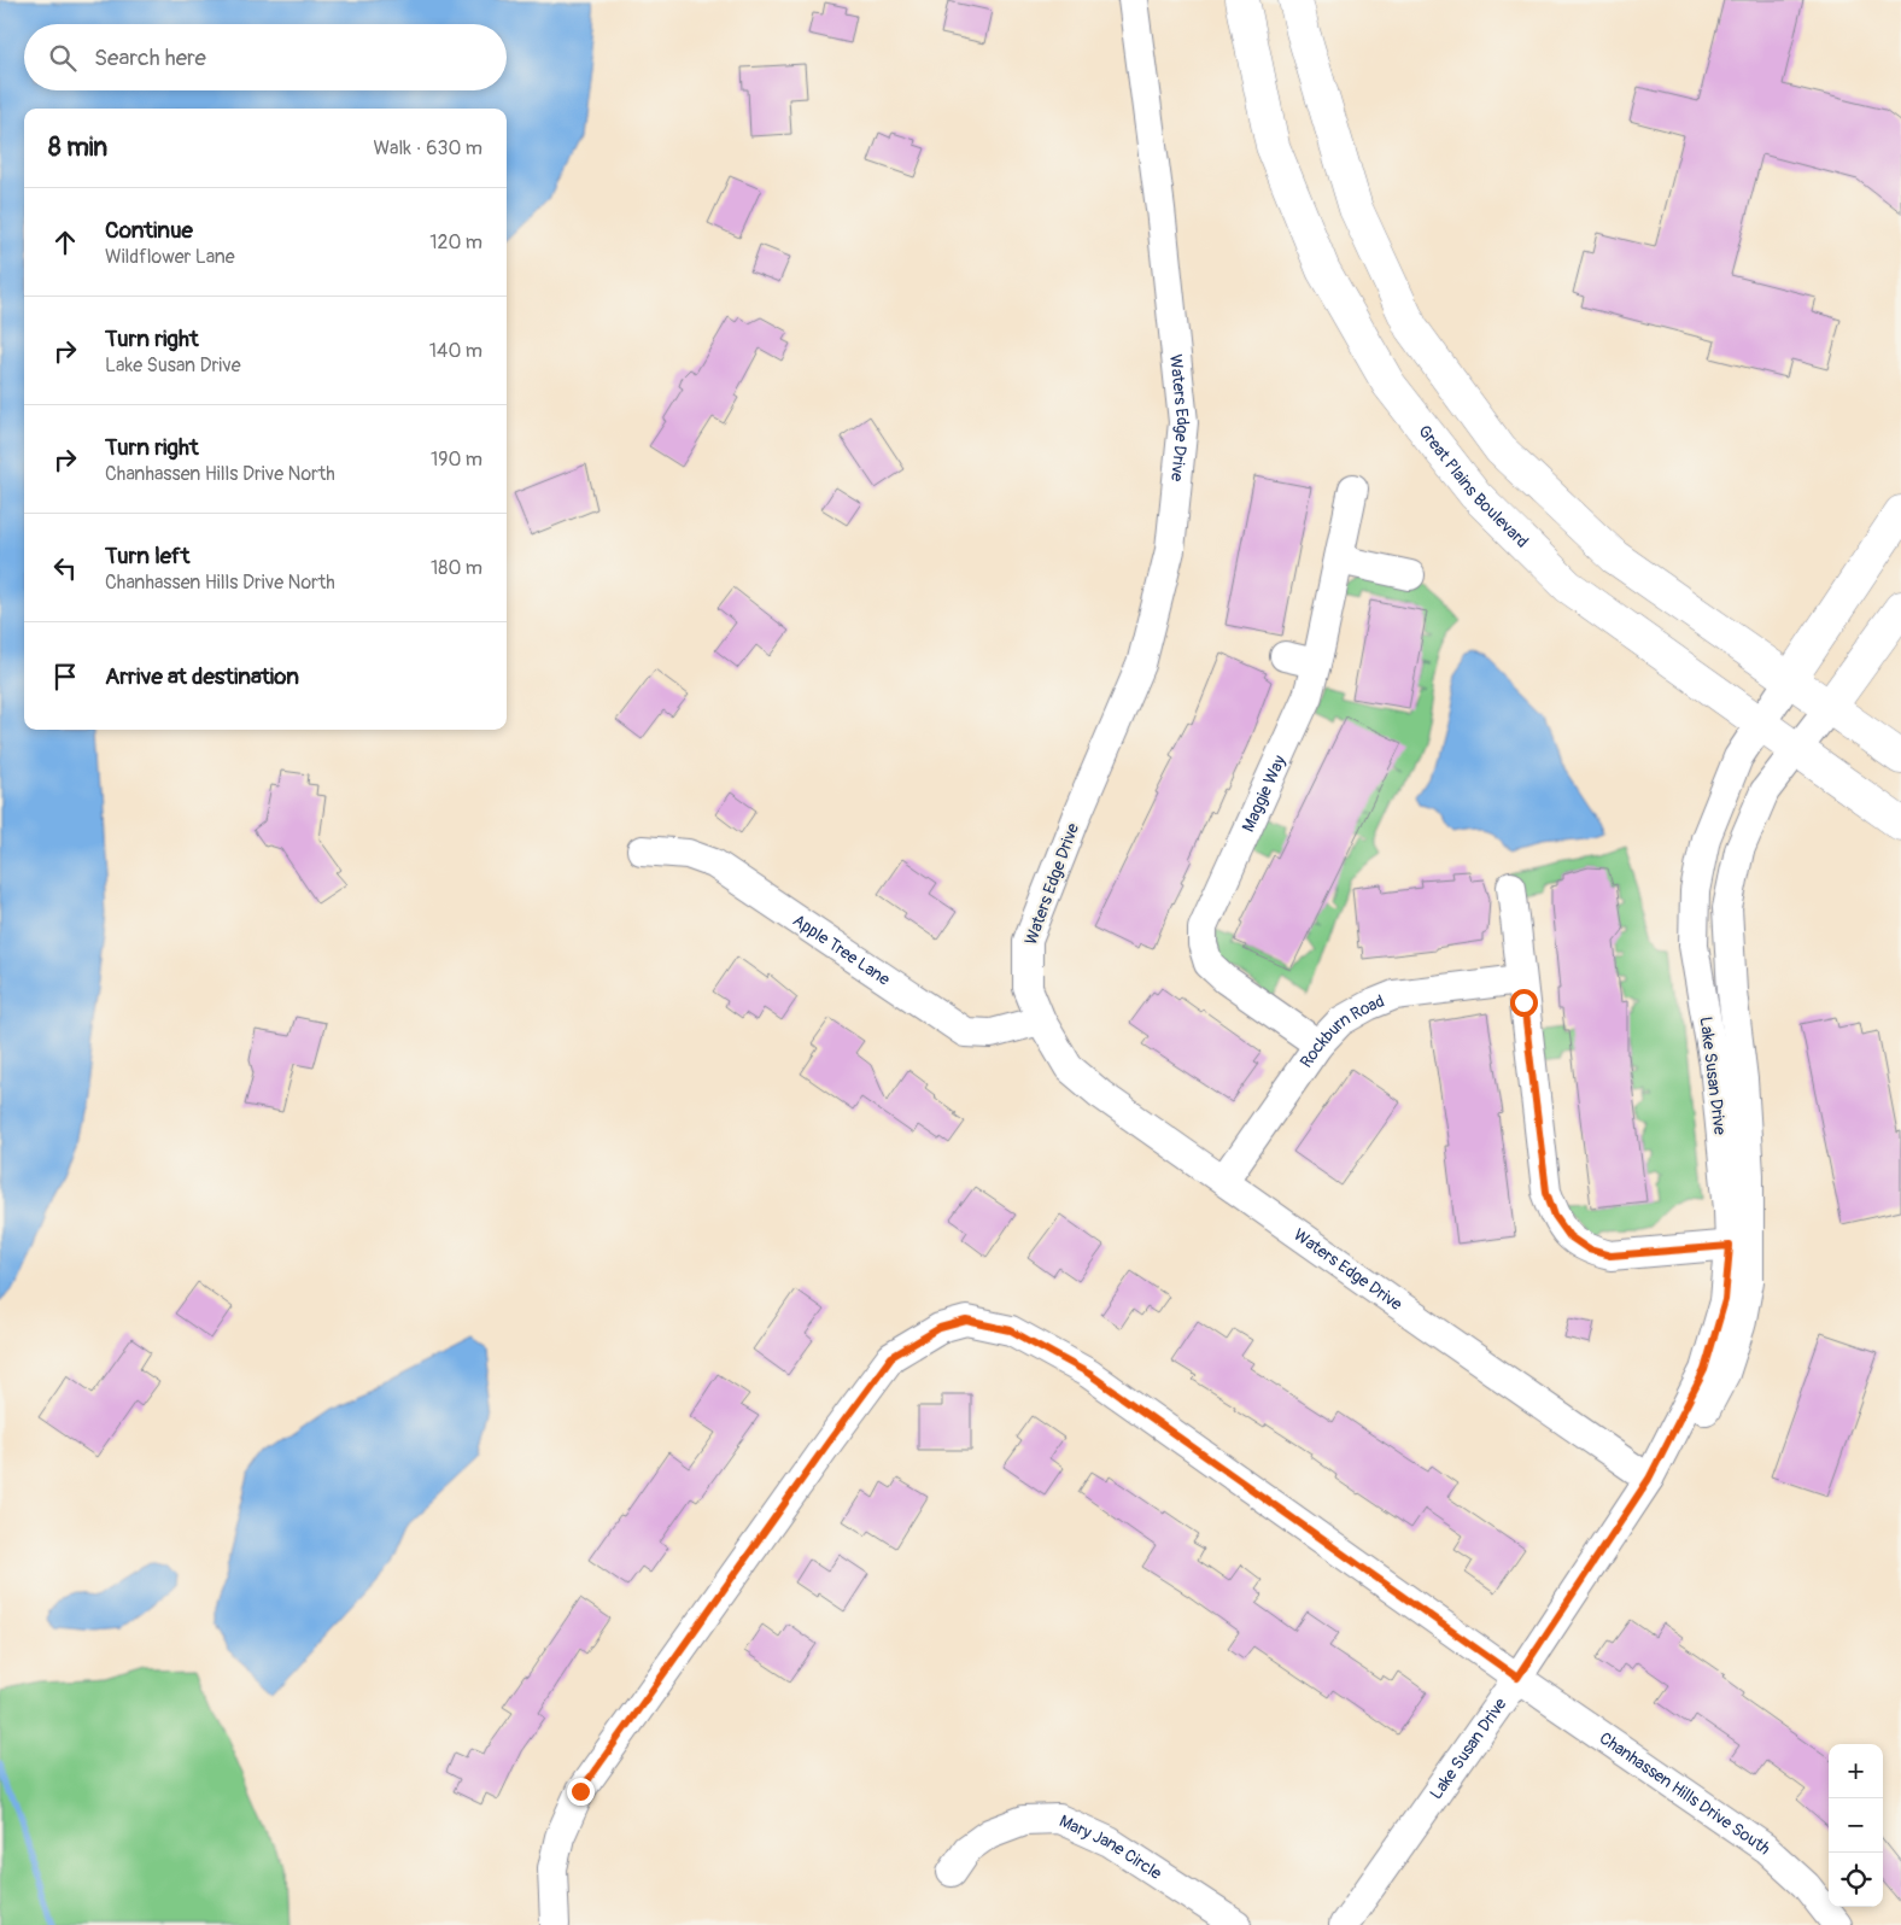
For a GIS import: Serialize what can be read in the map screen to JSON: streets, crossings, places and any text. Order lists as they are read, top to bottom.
{
  "streets": {
    "main road": ["Great Plains Boulevard"],
    "street": [
      "Waters Edge Drive",
      "Maggie Way",
      "Apple Tree Lane",
      "Rockburn Road",
      "Lake Susan Drive",
      "Chanhassen Hills Drive South",
      "Mary Jane Circle"
    ]
  },
  "crossings": [
    ["Waters Edge Drive", "Apple Tree Lane"],
    ["Waters Edge Drive", "Rockburn Road"],
    ["Waters Edge Drive", "Lake Susan Drive"],
    ["Great Plains Boulevard", "Lake Susan Drive"],
    ["Maggie Way", "Rockburn Road"],
    ["Lake Susan Drive", "Chanhassen Hills Drive South"]
  ],
  "page": {
    "search": "Search here",
    "heading": ["8 min", "Walk · 630 m"],
    "list": [
      ["Continue", "Wildflower Lane", "120 m"],
      ["Turn right", "Lake Susan Drive", "140 m"],
      ["Turn right", "Chanhassen Hills Drive North", "190 m"],
      ["Turn left", "Chanhassen Hills Drive North", "180 m"],
      "Arrive at destination"
    ],
    "map_buttons": ["+", "−"]
  }
}
